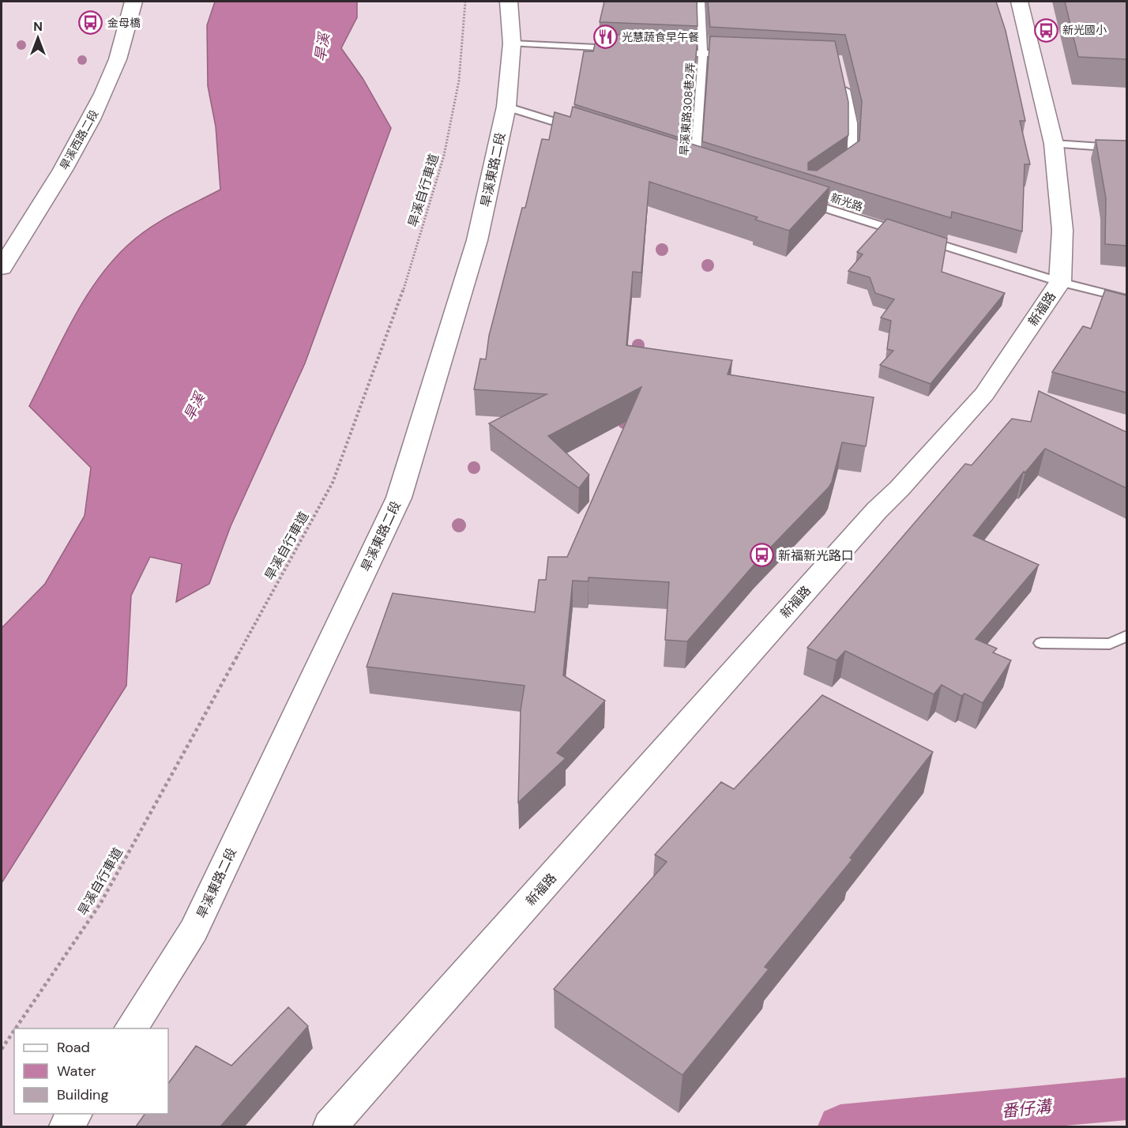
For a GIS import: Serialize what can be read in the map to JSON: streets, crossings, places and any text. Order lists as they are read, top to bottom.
{
  "streets": {
    "street": ["旱溪西路二段", "旱溪東路二段", "新福路"],
    "lane": ["旱溪東路308巷2弄", "新光路"],
    "path": ["旱溪自行車道"]
  },
  "crossings": [
    ["新光路", "新福路"]
  ],
  "water": ["旱溪", "番仔溝"],
  "places": {
    "bus stop": ["金母橋", "新光國小", "新福新光路口"],
    "restaurant": ["光慧蔬食早午餐"]
  },
  "legend": ["Road", "Water", "Building"],
  "north": "top"
}
